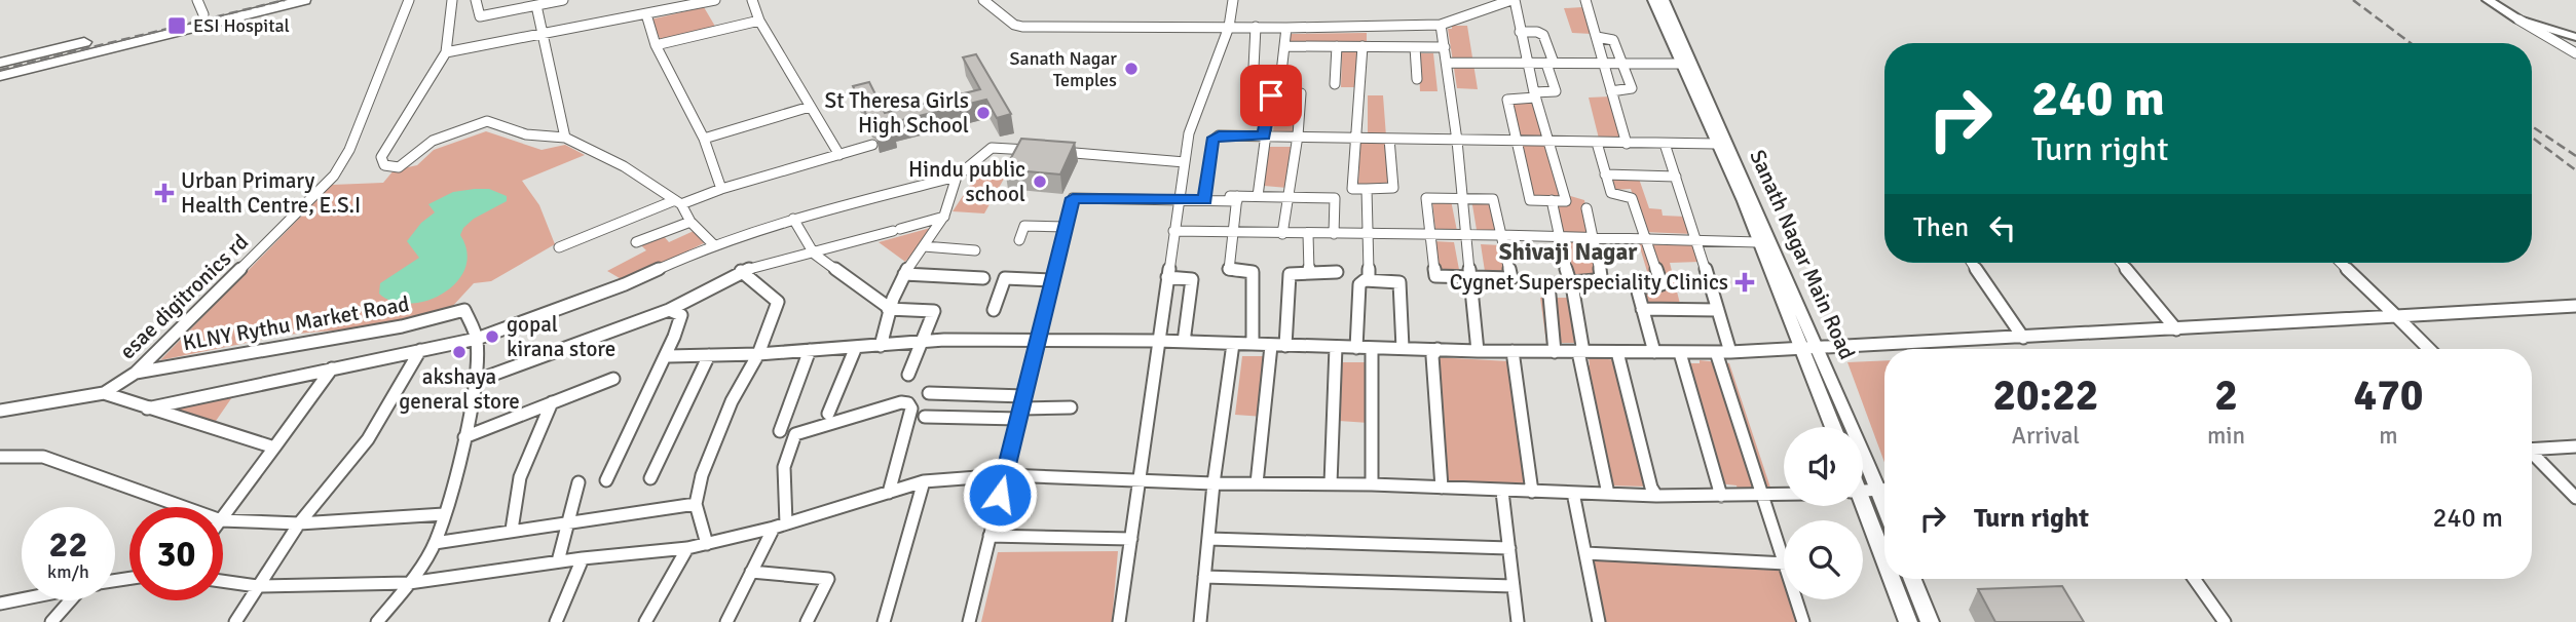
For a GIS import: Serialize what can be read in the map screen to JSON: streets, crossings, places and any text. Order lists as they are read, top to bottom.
{
  "streets": {
    "street": ["Sanath Nagar Main Road", "esae digitronics rd", "KLNY Rythu Market Road"]
  },
  "crossings": [
    ["esae digitronics rd", "KLNY Rythu Market Road"]
  ],
  "districts": ["Shivaji Nagar"],
  "places": {
    "transit": ["ESI Hospital"],
    "other": [
      "Sanath Nagar Temples",
      "St Theresa Girls High School",
      "Hindu public school",
      "gopal kirana store",
      "akshaya general store"
    ],
    "health": ["Urban Primary Health Centre, E.S.I", "Cygnet Superspeciality Clinics"]
  },
  "page": {
    "turn": ["240 m", "Turn right"],
    "then": "Then",
    "eta": [
      "20:22",
      "Arrival",
      "2",
      "min",
      "470",
      "m"
    ],
    "list": [
      {
        "name": "Turn right",
        "value": "240 m"
      }
    ],
    "speed": "22 km/h",
    "limit": "30"
  }
}
